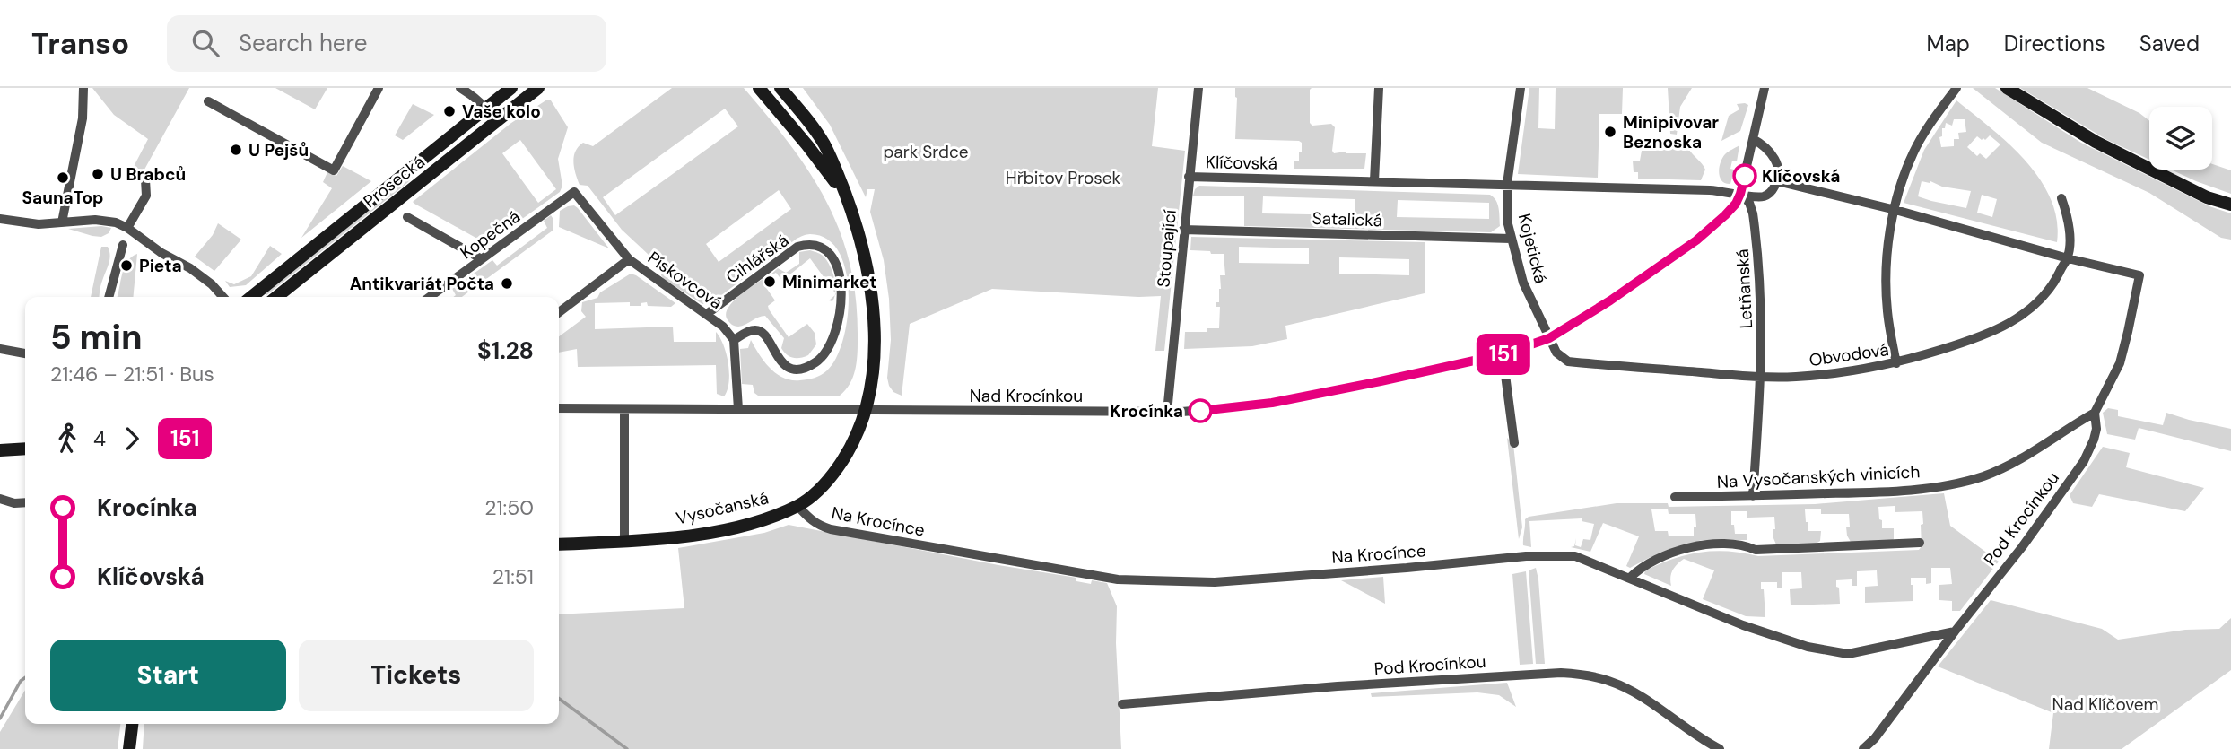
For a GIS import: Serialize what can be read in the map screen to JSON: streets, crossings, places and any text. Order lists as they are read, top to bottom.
{
  "streets": {
    "main road": ["Prosecká", "Vysočanská"],
    "street": [
      "Klíčovská",
      "Satalická",
      "Kopečná",
      "Stoupající",
      "Kojetická",
      "Cihlářská",
      "Pískovcová",
      "Letňanská",
      "Obvodová",
      "Nad Krocínkou",
      "Na Vysočanských vinicích",
      "Pod Krocínkou",
      "Na Krocínce"
    ]
  },
  "crossings": [
    ["Klíčovská", "Stoupající"],
    ["Klíčovská", "Kojetická"],
    ["Klíčovská", "Letňanská"],
    ["Klíčovská", "Nad Krocínkou"],
    ["Satalická", "Stoupající"],
    ["Satalická", "Kojetická"],
    ["Kopečná", "Pískovcová"],
    ["Stoupající", "Nad Krocínkou"],
    ["Kojetická", "Obvodová"],
    ["Kojetická", "Nad Krocínkou"],
    ["Cihlářská", "Pískovcová"],
    ["Letňanská", "Obvodová"],
    ["Letňanská", "Nad Krocínkou"],
    ["Letňanská", "Na Vysočanských vinicích"],
    ["Obvodová", "Nad Krocínkou"],
    ["Obvodová", "Pod Krocínkou"],
    ["Nad Krocínkou", "Vysočanská"],
    ["Na Vysočanských vinicích", "Pod Krocínkou"],
    ["Vysočanská", "Na Krocínce"],
    ["Pod Krocínkou", "Na Krocínce"]
  ],
  "parks": ["park Srdce", "Hřbitov Prosek", "Nad Klíčovem"],
  "places": [
    "Vaše kolo",
    "Minipivovar Beznoska",
    "U Pejšů",
    "U Brabců",
    "Klíčovská",
    "SaunaTop",
    "Pieta",
    "Minimarket",
    "Antikvariát Počta",
    "Krocínka"
  ],
  "lines": ["bus line 151"],
  "page": {
    "header": "Transo",
    "search": "Search here",
    "nav": ["Map", "Directions", "Saved"],
    "on_map": "151",
    "heading": ["5 min", "21:46 – 21:51 · Bus", "$1.28"],
    "legs": ["4", "151"],
    "list": [
      {
        "name": "Krocínka",
        "value": "21:50"
      },
      {
        "name": "Klíčovská",
        "value": "21:51"
      }
    ],
    "buttons": ["Start", "Tickets"]
  }
}
